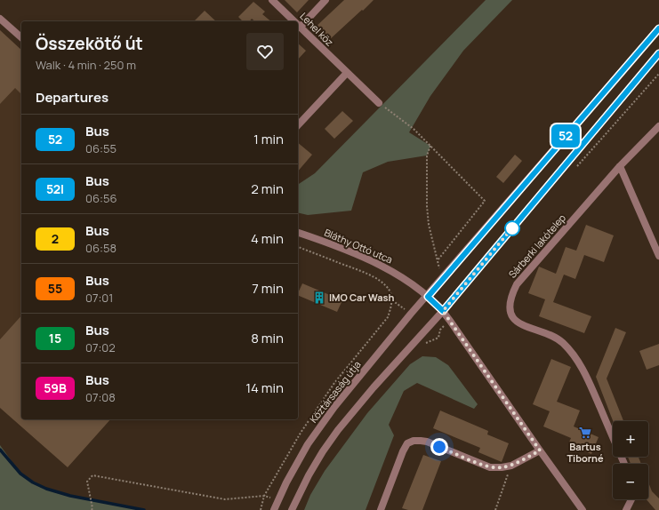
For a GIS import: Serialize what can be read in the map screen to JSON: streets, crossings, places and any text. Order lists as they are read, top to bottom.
{
  "streets": {
    "street": [
      "Lehel köz",
      "Bláthy Ottó utca",
      "Sárberki lakótelep",
      "Köztársaság útja"
    ]
  },
  "crossings": [
    ["Bláthy Ottó utca", "Köztársaság útja"]
  ],
  "places": {
    "building": ["IMO Car Wash"],
    "supermarket": ["Bartus Tiborné"]
  },
  "lines": ["bus line 52"],
  "page": {
    "on_map": "52",
    "heading": [
      ["Összekötő út", "Walk · 4 min · 250 m"],
      "Departures"
    ],
    "list": [
      {
        "mark": "52",
        "name": "Bus",
        "note": "06:55",
        "value": "1 min"
      },
      {
        "mark": "52I",
        "name": "Bus",
        "note": "06:56",
        "value": "2 min"
      },
      {
        "mark": "2",
        "name": "Bus",
        "note": "06:58",
        "value": "4 min"
      },
      {
        "mark": "55",
        "name": "Bus",
        "note": "07:01",
        "value": "7 min"
      },
      {
        "mark": "15",
        "name": "Bus",
        "note": "07:02",
        "value": "8 min"
      },
      {
        "mark": "59B",
        "name": "Bus",
        "note": "07:08",
        "value": "14 min"
      }
    ],
    "map_buttons": ["+", "−"]
  }
}
